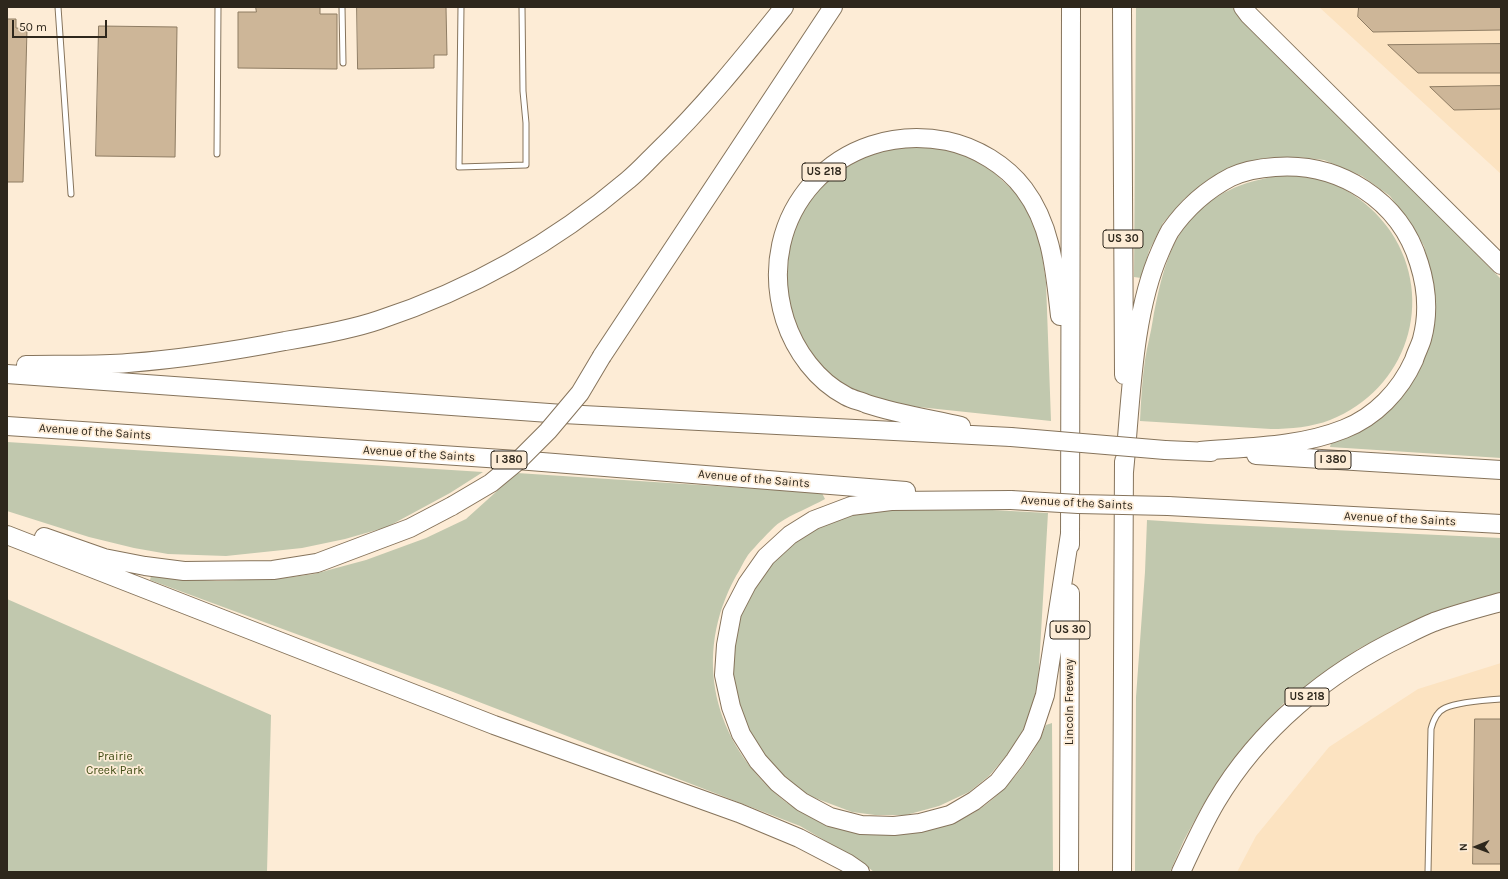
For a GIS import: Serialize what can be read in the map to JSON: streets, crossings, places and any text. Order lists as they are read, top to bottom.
{
  "streets": {
    "highway": [
      "US 218",
      "US 30",
      "Avenue of the Saints",
      "I 380",
      "Lincoln Freeway"
    ]
  },
  "crossings": [
    ["US 218", "US 30"],
    ["US 218", "I 380"],
    ["US 218", "Lincoln Freeway"],
    ["US 30", "Lincoln Freeway"]
  ],
  "parks": ["Prairie Creek Park"],
  "scale_bar": "50 m",
  "north": "left"
}
